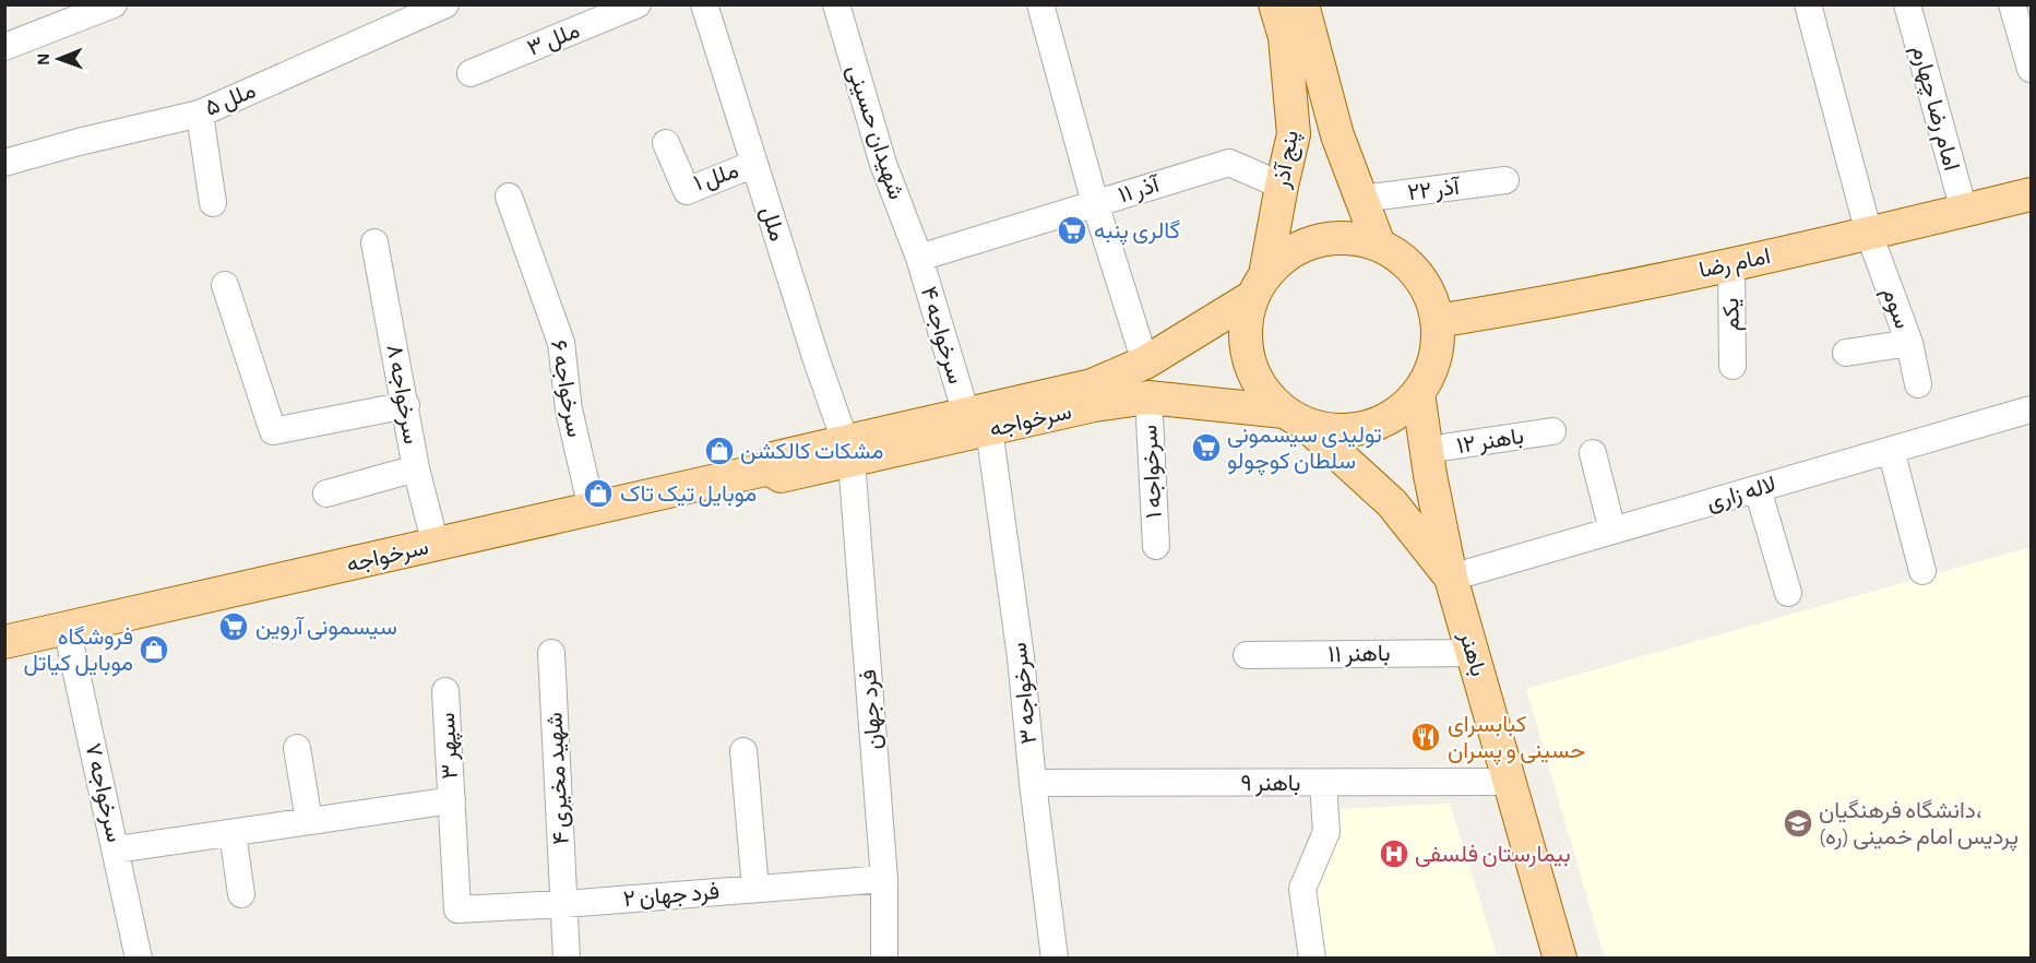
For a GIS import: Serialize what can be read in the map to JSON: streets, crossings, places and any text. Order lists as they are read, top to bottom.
{
  "streets": {
    "main road": [
      "پنج آذر",
      "امام رضا",
      "سرخواجه",
      "باهنر"
    ],
    "street": [
      "ملل ۳",
      "ملل ۵",
      "امام رضا چهارم",
      "شهیدان حسینی",
      "ملل ۱",
      "آذر ۱۱",
      "۲۲ آذر",
      "ملل",
      "سوم",
      "یکم",
      "سرخواجه ۴",
      "سرخواجه ۶",
      "۸ سرخواجه",
      "۱۲ باهنر",
      "سرخواجه ۱",
      "لاله زاری",
      "باهنر ۱۱",
      "سرخواجه ۳",
      "فرد جهان",
      "۳ سپهر",
      "۴ شهید مخیری",
      "۹ باهنر",
      "سرخواجه ۷",
      "۲ فرد جهان"
    ]
  },
  "crossings": [
    ["امام رضا چهارم", "امام رضا"],
    ["شهیدان حسینی", "آذر ۱۱"],
    ["شهیدان حسینی", "سرخواجه ۴"],
    ["پنج آذر", "آذر ۱۱"],
    ["پنج آذر", "۲۲ آذر"],
    ["پنج آذر", "امام رضا"],
    ["پنج آذر", "سرخواجه"],
    ["پنج آذر", "باهنر"],
    ["ملل ۱", "ملل"],
    ["آذر ۱۱", "سرخواجه ۴"],
    ["ملل", "سرخواجه"],
    ["ملل", "فرد جهان"],
    ["امام رضا", "سوم"],
    ["امام رضا", "یکم"],
    ["امام رضا", "سرخواجه"],
    ["امام رضا", "باهنر"],
    ["سرخواجه ۴", "سرخواجه"],
    ["سرخواجه ۴", "سرخواجه ۳"],
    ["سرخواجه ۶", "سرخواجه"],
    ["۸ سرخواجه", "سرخواجه"],
    ["سرخواجه", "سرخواجه ۱"],
    ["سرخواجه", "باهنر"],
    ["سرخواجه", "سرخواجه ۳"],
    ["سرخواجه", "فرد جهان"],
    ["سرخواجه", "سرخواجه ۷"],
    ["۱۲ باهنر", "باهنر"],
    ["لاله زاری", "باهنر"],
    ["باهنر ۱۱", "باهنر"],
    ["باهنر", "۹ باهنر"],
    ["سرخواجه ۳", "۹ باهنر"],
    ["فرد جهان", "۲ فرد جهان"],
    ["۳ سپهر", "۲ فرد جهان"],
    ["۴ شهید مخیری", "۲ فرد جهان"]
  ],
  "places": {
    "supermarket": ["گالری پنبه", "تولیدی سیسمونی سلطان کوچولو", "سیسمونی آروین"],
    "shop": ["مشکات کالکشن", "موبایل تیک تاک", "فروشگاه موبایل کیاتل"],
    "restaurant": ["کبابسرای حسینی و پسران"],
    "school or university": ["دانشگاه فرهنگیان، پردیس امام خمینی (ره)"],
    "hospital": ["بیمارستان فلسفی"]
  },
  "north": "left"
}
